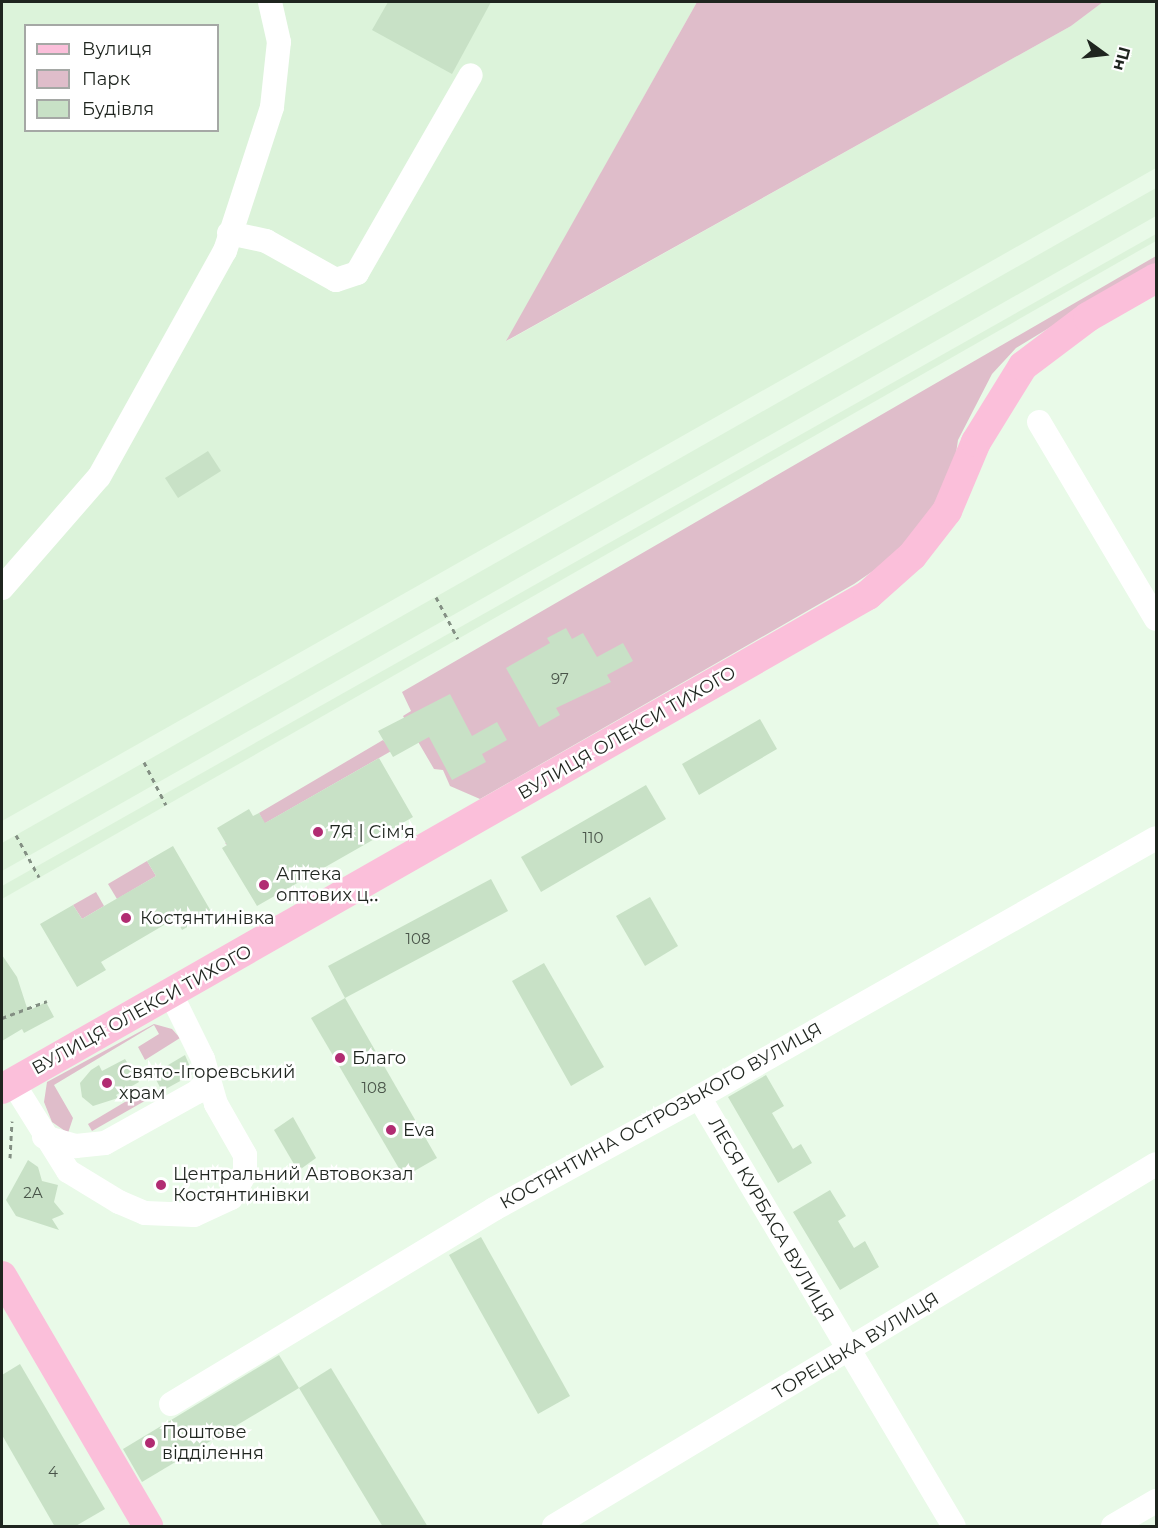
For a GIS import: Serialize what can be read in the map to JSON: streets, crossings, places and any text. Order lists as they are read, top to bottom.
{
  "streets": {
    "main road": ["ВУЛИЦЯ ОЛЕКСИ ТИХОГО"],
    "street": ["КОСТЯНТИНА ОСТРОЗЬКОГО ВУЛИЦЯ", "ЛЕСЯ КУРБАСА ВУЛИЦЯ", "ТОРЕЦЬКА ВУЛИЦЯ"]
  },
  "crossings": [
    ["КОСТЯНТИНА ОСТРОЗЬКОГО ВУЛИЦЯ", "ЛЕСЯ КУРБАСА ВУЛИЦЯ"],
    ["ЛЕСЯ КУРБАСА ВУЛИЦЯ", "ТОРЕЦЬКА ВУЛИЦЯ"]
  ],
  "places": [
    "7Я | Сім'я",
    "Аптека оптових ц‥",
    "Костянтинівка",
    "Благо",
    "Свято-Ігоревський храм",
    "Eva",
    "Центральний Автовокзал Костянтинівки",
    "Поштове відділення"
  ],
  "house_numbers": [
    "97",
    "110",
    "108",
    "108",
    "2А",
    "4"
  ],
  "legend": ["Вулиця", "Парк", "Будівля"],
  "north": "right"
}
